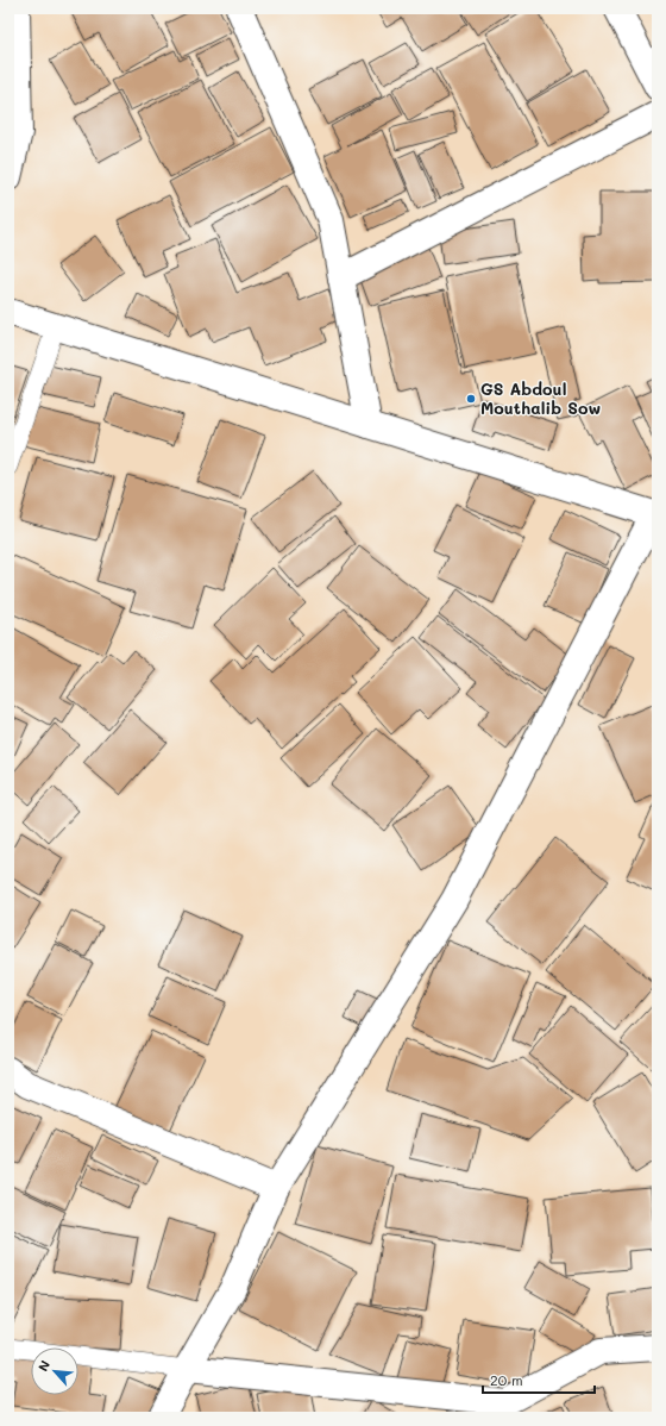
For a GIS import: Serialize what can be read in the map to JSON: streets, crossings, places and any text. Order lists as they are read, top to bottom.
{
  "places": ["GS Abdoul Mouthalib Sow"],
  "scale_bar": "20 m",
  "north": "top left"
}
